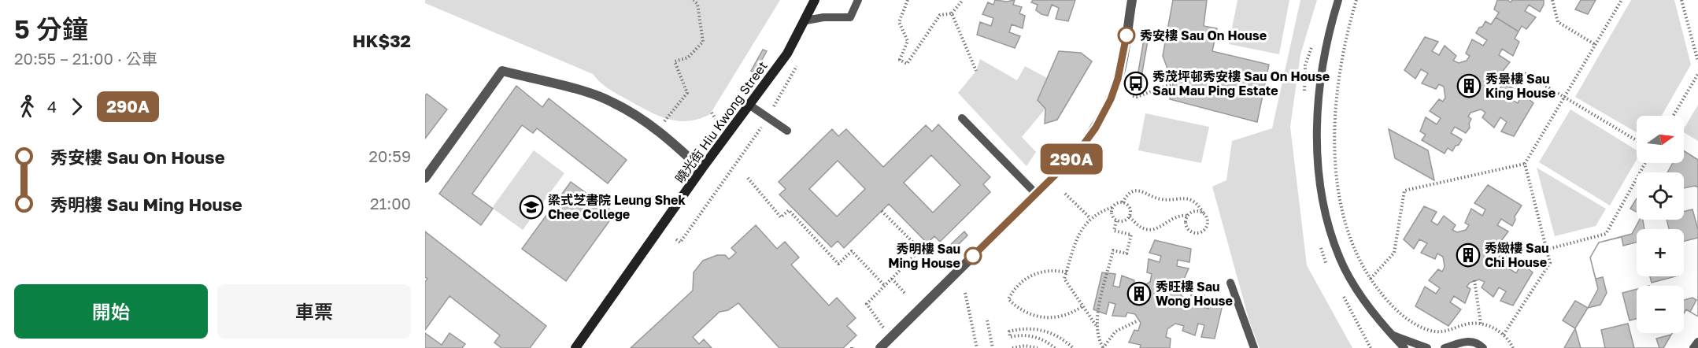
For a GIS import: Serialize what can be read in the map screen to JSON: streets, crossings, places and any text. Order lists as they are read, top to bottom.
{
  "streets": {
    "main road": ["曉光街 Hiu Kwong Street"]
  },
  "places": {
    "other": ["秀安樓 Sau On House", "秀明樓 Sau Ming House"],
    "bus stop": ["秀茂坪邨秀安樓 Sau On House Sau Mau Ping Estate"],
    "building": ["秀景樓 Sau King House", "秀緻樓 Sau Chi House", "秀旺樓 Sau Wong House"],
    "school or university": ["梁式芝書院 Leung Shek Chee College"]
  },
  "lines": ["bus line 290A"],
  "north": "right",
  "page": {
    "heading": ["5 分鐘", "20:55 – 21:00 · 公車", "HK$32"],
    "on_map": "290A",
    "legs": ["4", "290A"],
    "map_buttons": ["+", "−"],
    "list": [
      {
        "name": "秀安樓 Sau On House",
        "value": "20:59"
      },
      {
        "name": "秀明樓 Sau Ming House",
        "value": "21:00"
      }
    ],
    "buttons": ["開始", "車票"]
  }
}
